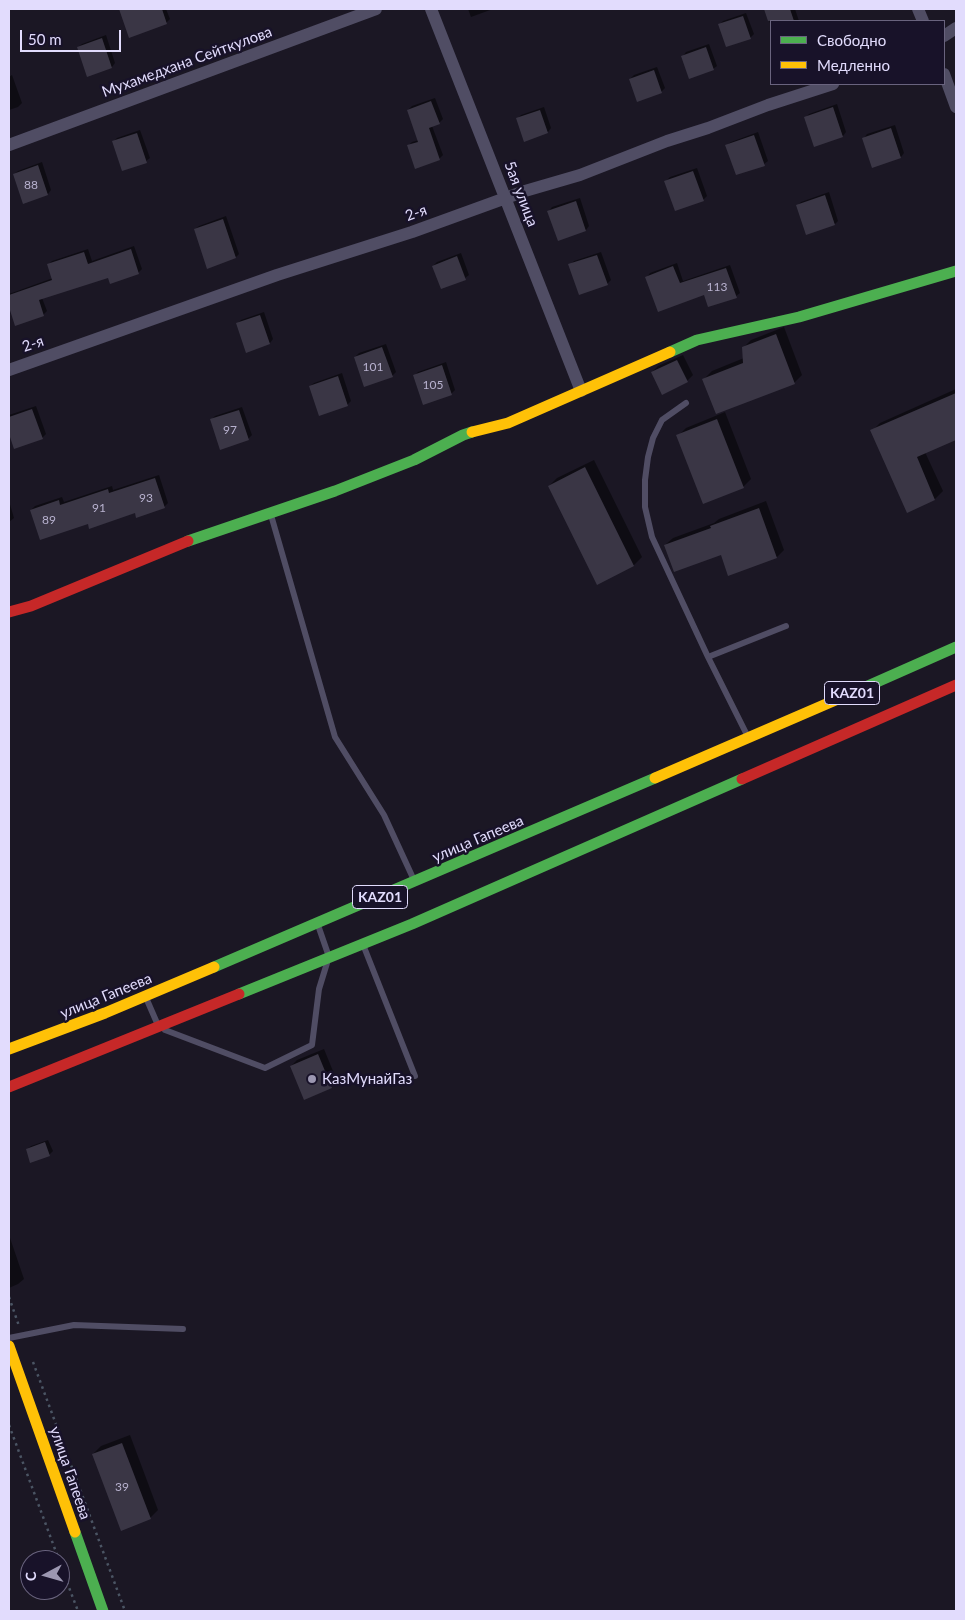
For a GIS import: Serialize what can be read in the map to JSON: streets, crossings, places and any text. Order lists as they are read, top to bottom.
{
  "streets": {
    "main road": ["KАZ01", "улица Гапеева"],
    "street": ["Мухамедхана Сейткулова", "5ая улица", "2-я"]
  },
  "crossings": [
    ["5ая улица", "2-я"]
  ],
  "places": ["КазМунайГаз"],
  "house_numbers": [
    "88",
    "113",
    "101",
    "105",
    "97",
    "93",
    "91",
    "89",
    "39"
  ],
  "legend": ["Свободно", "Медленно"],
  "scale_bar": "50 m",
  "north": "left"
}
